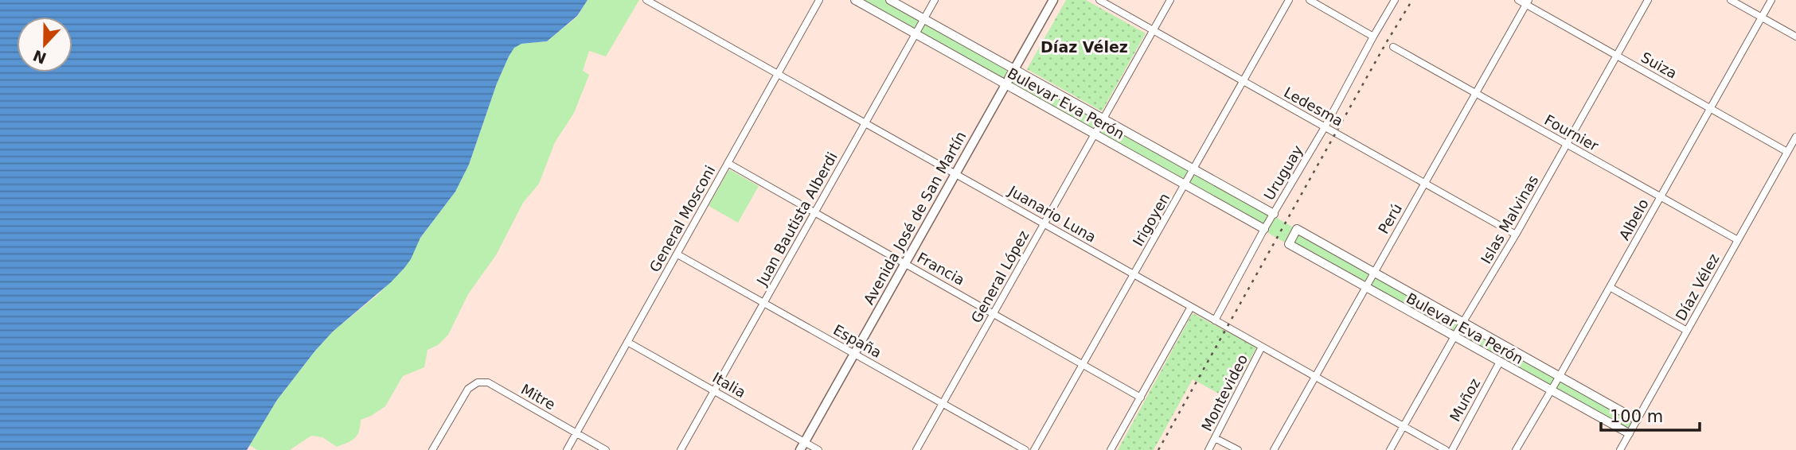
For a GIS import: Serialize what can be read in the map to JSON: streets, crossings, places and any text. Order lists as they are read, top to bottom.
{
  "streets": {
    "main road": ["Avenida José de San Martín"],
    "street": [
      "Suiza",
      "Bulevar Eva Perón",
      "Ledesma",
      "Fournier",
      "Uruguay",
      "Juanario Luna",
      "General Mosconi",
      "Juan Bautista Alberdi",
      "Perú",
      "Irigoyen",
      "Islas Malvinas",
      "Albelo",
      "Francia",
      "General López",
      "Díaz Vélez",
      "España",
      "Italia",
      "Montevideo",
      "Mitre",
      "Muñoz"
    ]
  },
  "crossings": [
    ["Suiza", "Perú"],
    ["Suiza", "Islas Malvinas"],
    ["Suiza", "Albelo"],
    ["Suiza", "Díaz Vélez"],
    ["Bulevar Eva Perón", "Uruguay"],
    ["Bulevar Eva Perón", "Avenida José de San Martín"],
    ["Bulevar Eva Perón", "Juan Bautista Alberdi"],
    ["Bulevar Eva Perón", "Perú"],
    ["Bulevar Eva Perón", "Irigoyen"],
    ["Bulevar Eva Perón", "Islas Malvinas"],
    ["Bulevar Eva Perón", "Albelo"],
    ["Bulevar Eva Perón", "General López"],
    ["Bulevar Eva Perón", "Díaz Vélez"],
    ["Bulevar Eva Perón", "Muñoz"],
    ["Ledesma", "Uruguay"],
    ["Ledesma", "Perú"],
    ["Ledesma", "Irigoyen"],
    ["Ledesma", "Islas Malvinas"],
    ["Ledesma", "General López"],
    ["Fournier", "Perú"],
    ["Fournier", "Islas Malvinas"],
    ["Fournier", "Albelo"],
    ["Fournier", "Díaz Vélez"],
    ["Uruguay", "Juanario Luna"],
    ["Juanario Luna", "Avenida José de San Martín"],
    ["Juanario Luna", "General Mosconi"],
    ["Juanario Luna", "Juan Bautista Alberdi"],
    ["Juanario Luna", "Perú"],
    ["Juanario Luna", "Irigoyen"],
    ["Juanario Luna", "Islas Malvinas"],
    ["Juanario Luna", "General López"],
    ["Juanario Luna", "Montevideo"],
    ["Avenida José de San Martín", "Francia"],
    ["Avenida José de San Martín", "España"],
    ["Avenida José de San Martín", "Italia"],
    ["General Mosconi", "Francia"],
    ["General Mosconi", "España"],
    ["General Mosconi", "Italia"],
    ["General Mosconi", "Mitre"],
    ["Juan Bautista Alberdi", "Francia"],
    ["Juan Bautista Alberdi", "España"],
    ["Juan Bautista Alberdi", "Italia"],
    ["Irigoyen", "Francia"],
    ["Francia", "General López"],
    ["General López", "España"]
  ],
  "districts": ["Díaz Vélez"],
  "scale_bar": "100 m",
  "north": "bottom"
}
